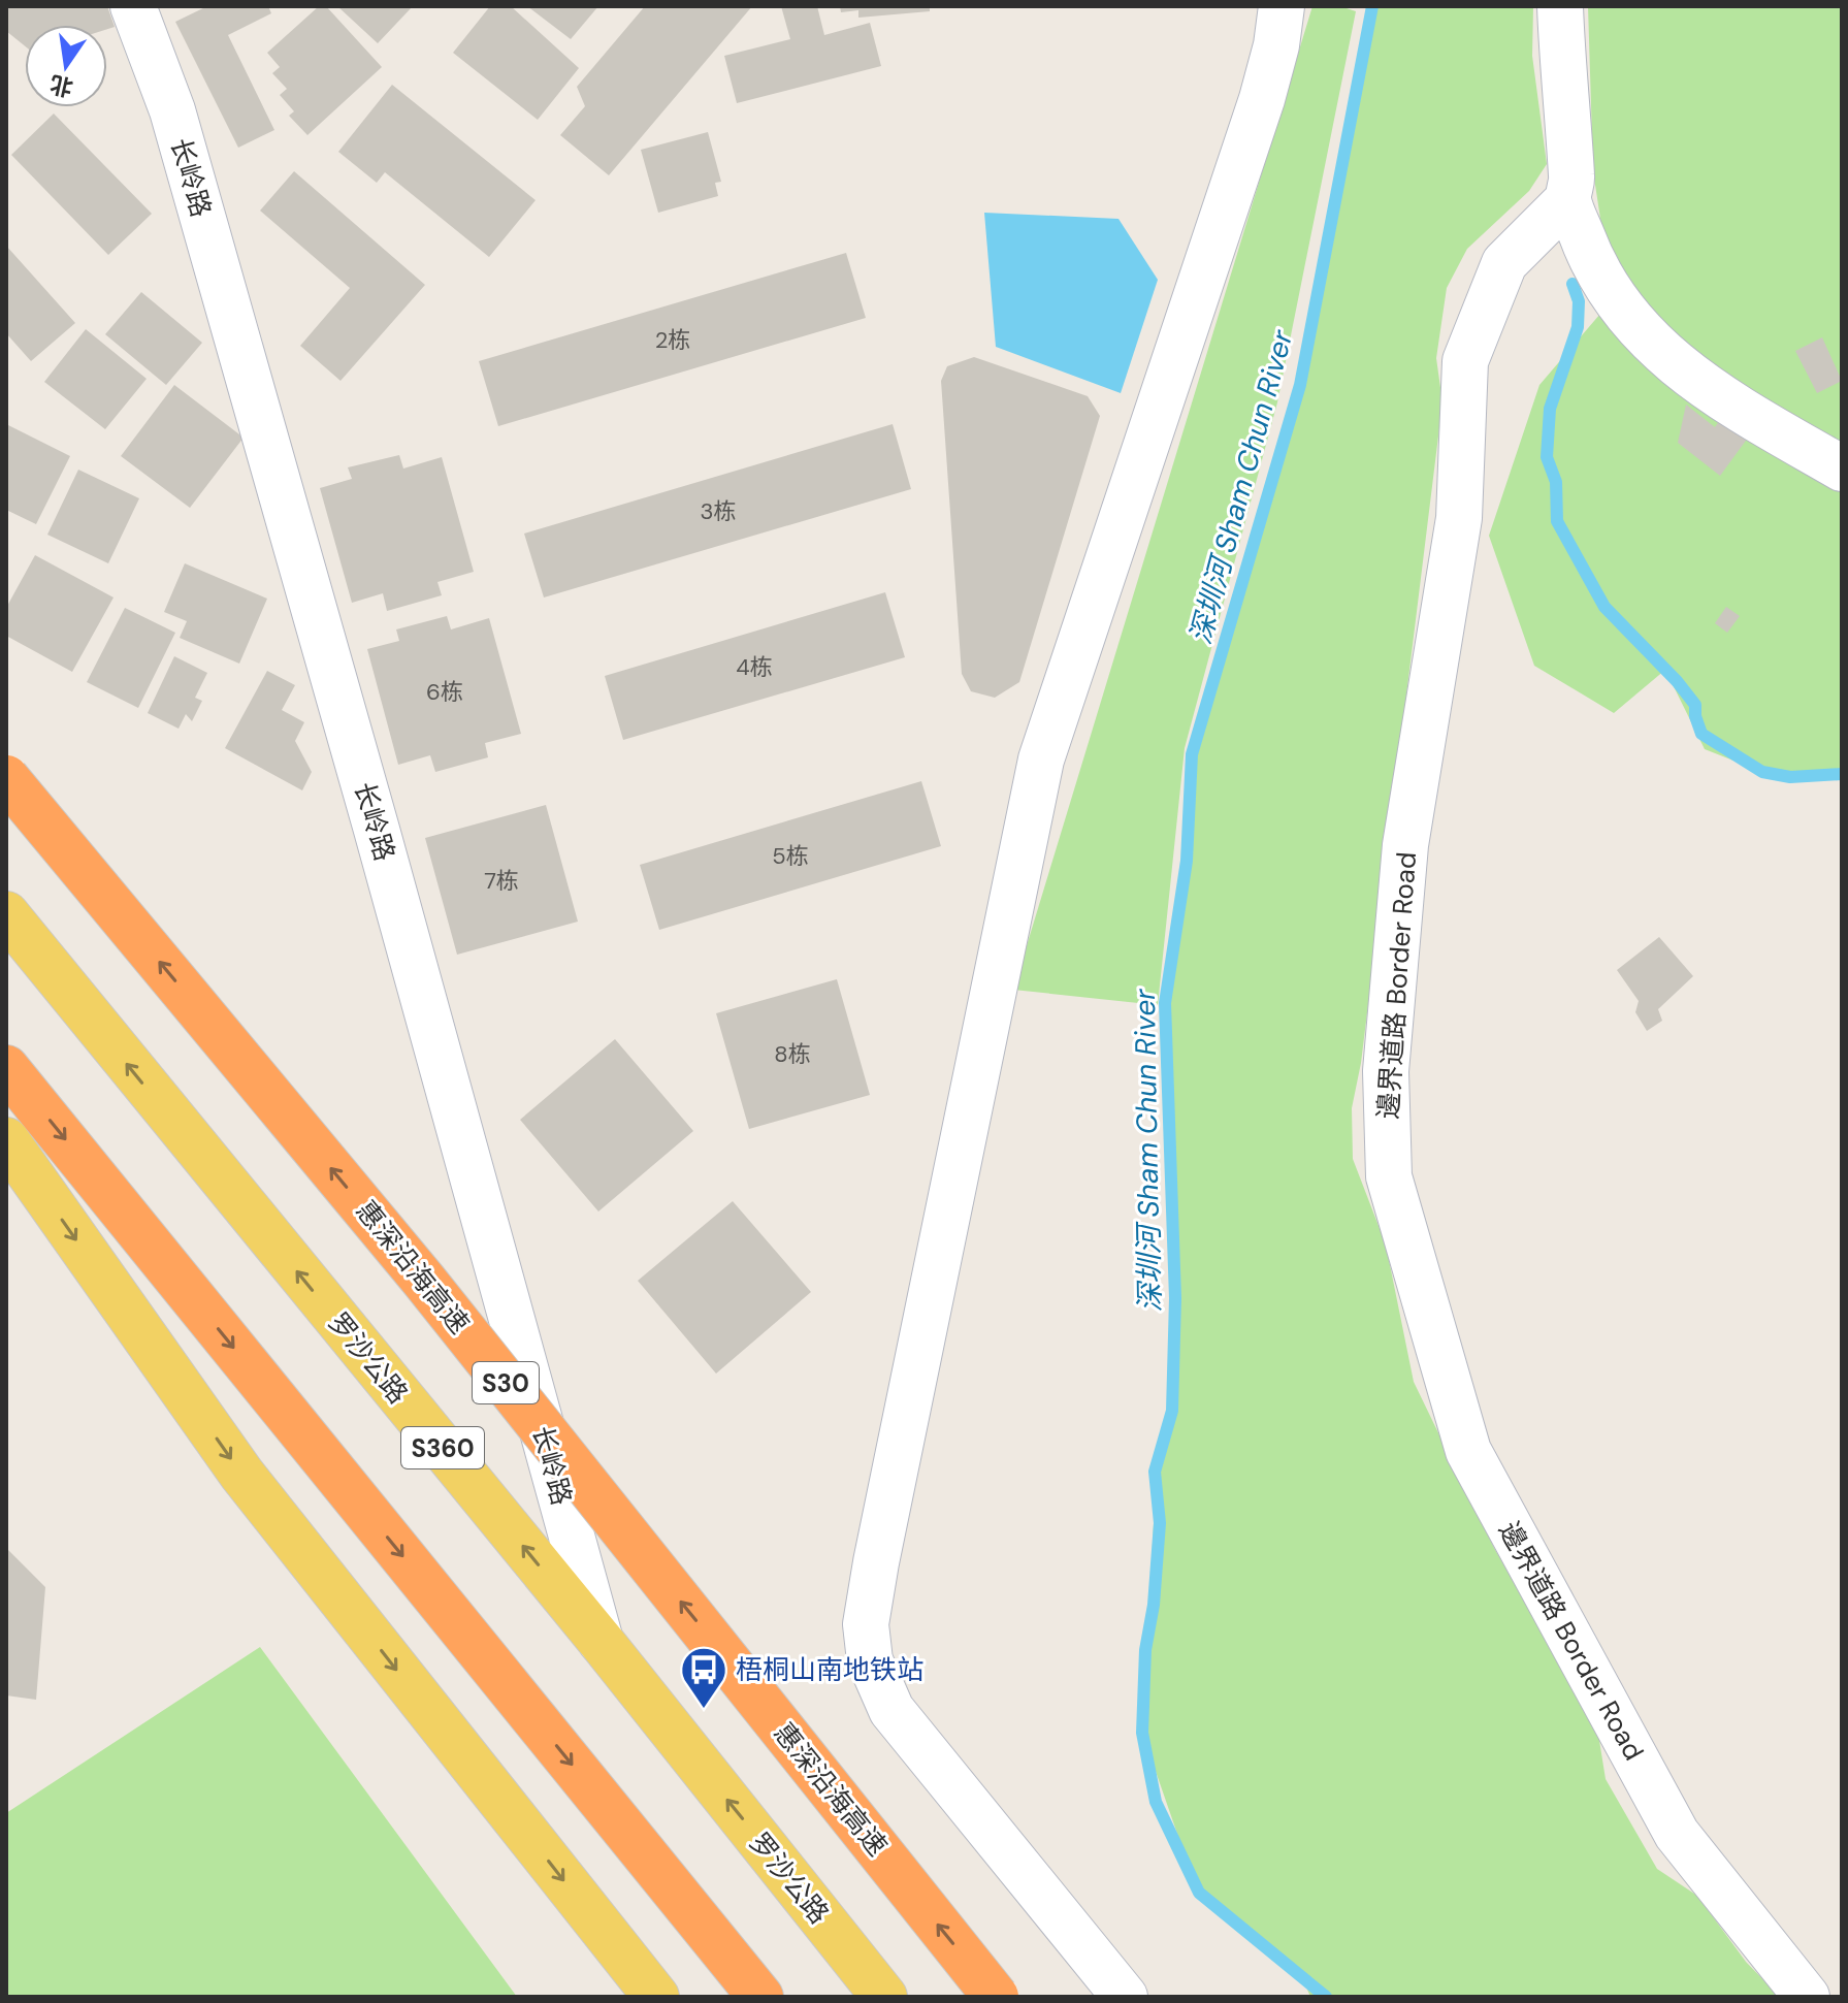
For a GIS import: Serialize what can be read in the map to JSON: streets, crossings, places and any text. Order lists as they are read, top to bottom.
{
  "streets": {
    "highway": ["惠深沿海高速", "S30"],
    "main road": ["罗沙公路", "S360"],
    "street": ["长岭路", "邊界道路 Border Road"]
  },
  "crossings": [
    ["长岭路", "罗沙公路"]
  ],
  "water": ["深圳河 Sham Chun River"],
  "places": {
    "bus stop": ["梧桐山南地铁站"]
  },
  "house_numbers": [
    "2栋",
    "3栋",
    "4栋",
    "6栋",
    "5栋",
    "7栋",
    "8栋"
  ],
  "north": "bottom"
}
